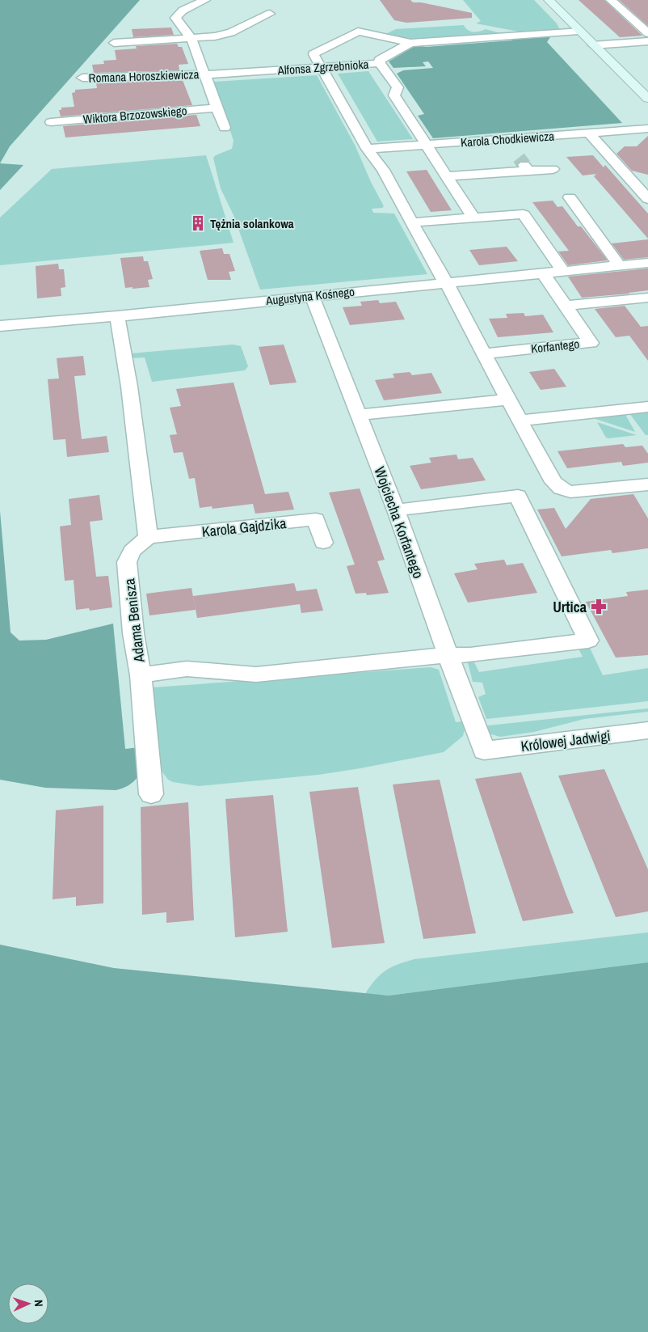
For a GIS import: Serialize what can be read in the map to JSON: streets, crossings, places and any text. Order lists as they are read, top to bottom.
{
  "streets": {
    "street": [
      "Alfonsa Zgrzebnioka",
      "Romana Horoszkiewicza",
      "Wiktora Brzozowskiego",
      "Karola Chodkiewicza",
      "Augustyna Kośnego",
      "Korfantego",
      "Wojciecha Korfantego",
      "Karola Gajdzika",
      "Adama Benisza",
      "Królowej Jadwigi"
    ]
  },
  "crossings": [
    ["Alfonsa Zgrzebnioka", "Romana Horoszkiewicza"],
    ["Augustyna Kośnego", "Korfantego"],
    ["Augustyna Kośnego", "Wojciecha Korfantego"],
    ["Wojciecha Korfantego", "Adama Benisza"],
    ["Wojciecha Korfantego", "Królowej Jadwigi"],
    ["Karola Gajdzika", "Adama Benisza"]
  ],
  "places": {
    "building": ["Tężnia solankowa"],
    "pharmacy": ["Urtica"]
  },
  "north": "right"
}
